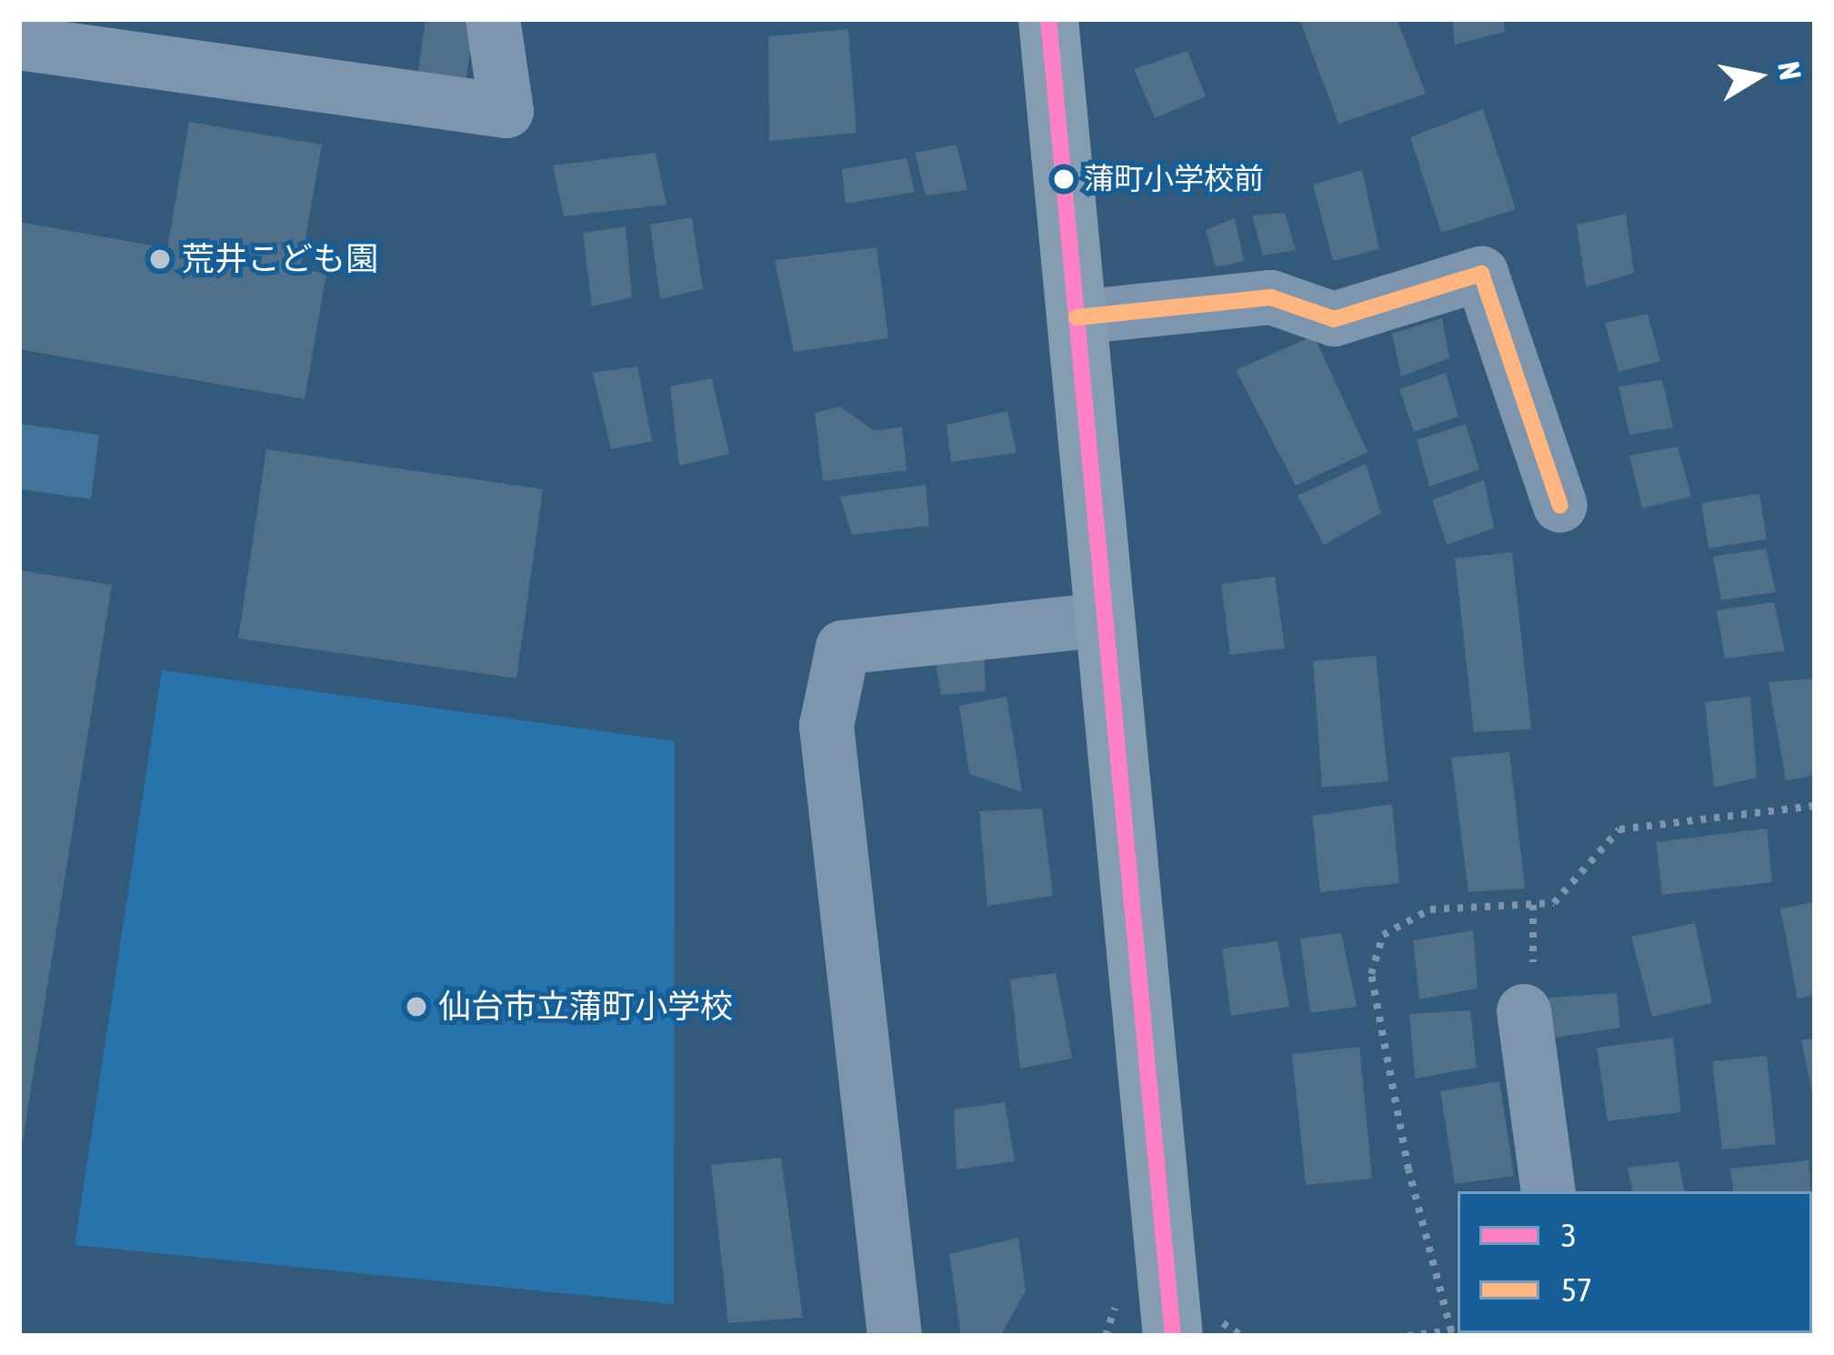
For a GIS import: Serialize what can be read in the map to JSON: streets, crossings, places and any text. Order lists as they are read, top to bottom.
{
  "places": ["蒲町小学校前", "荒井こども園", "仙台市立蒲町小学校"],
  "lines": ["transit line 3", "transit line 57"],
  "legend": ["3", "57"],
  "north": "right"
}
